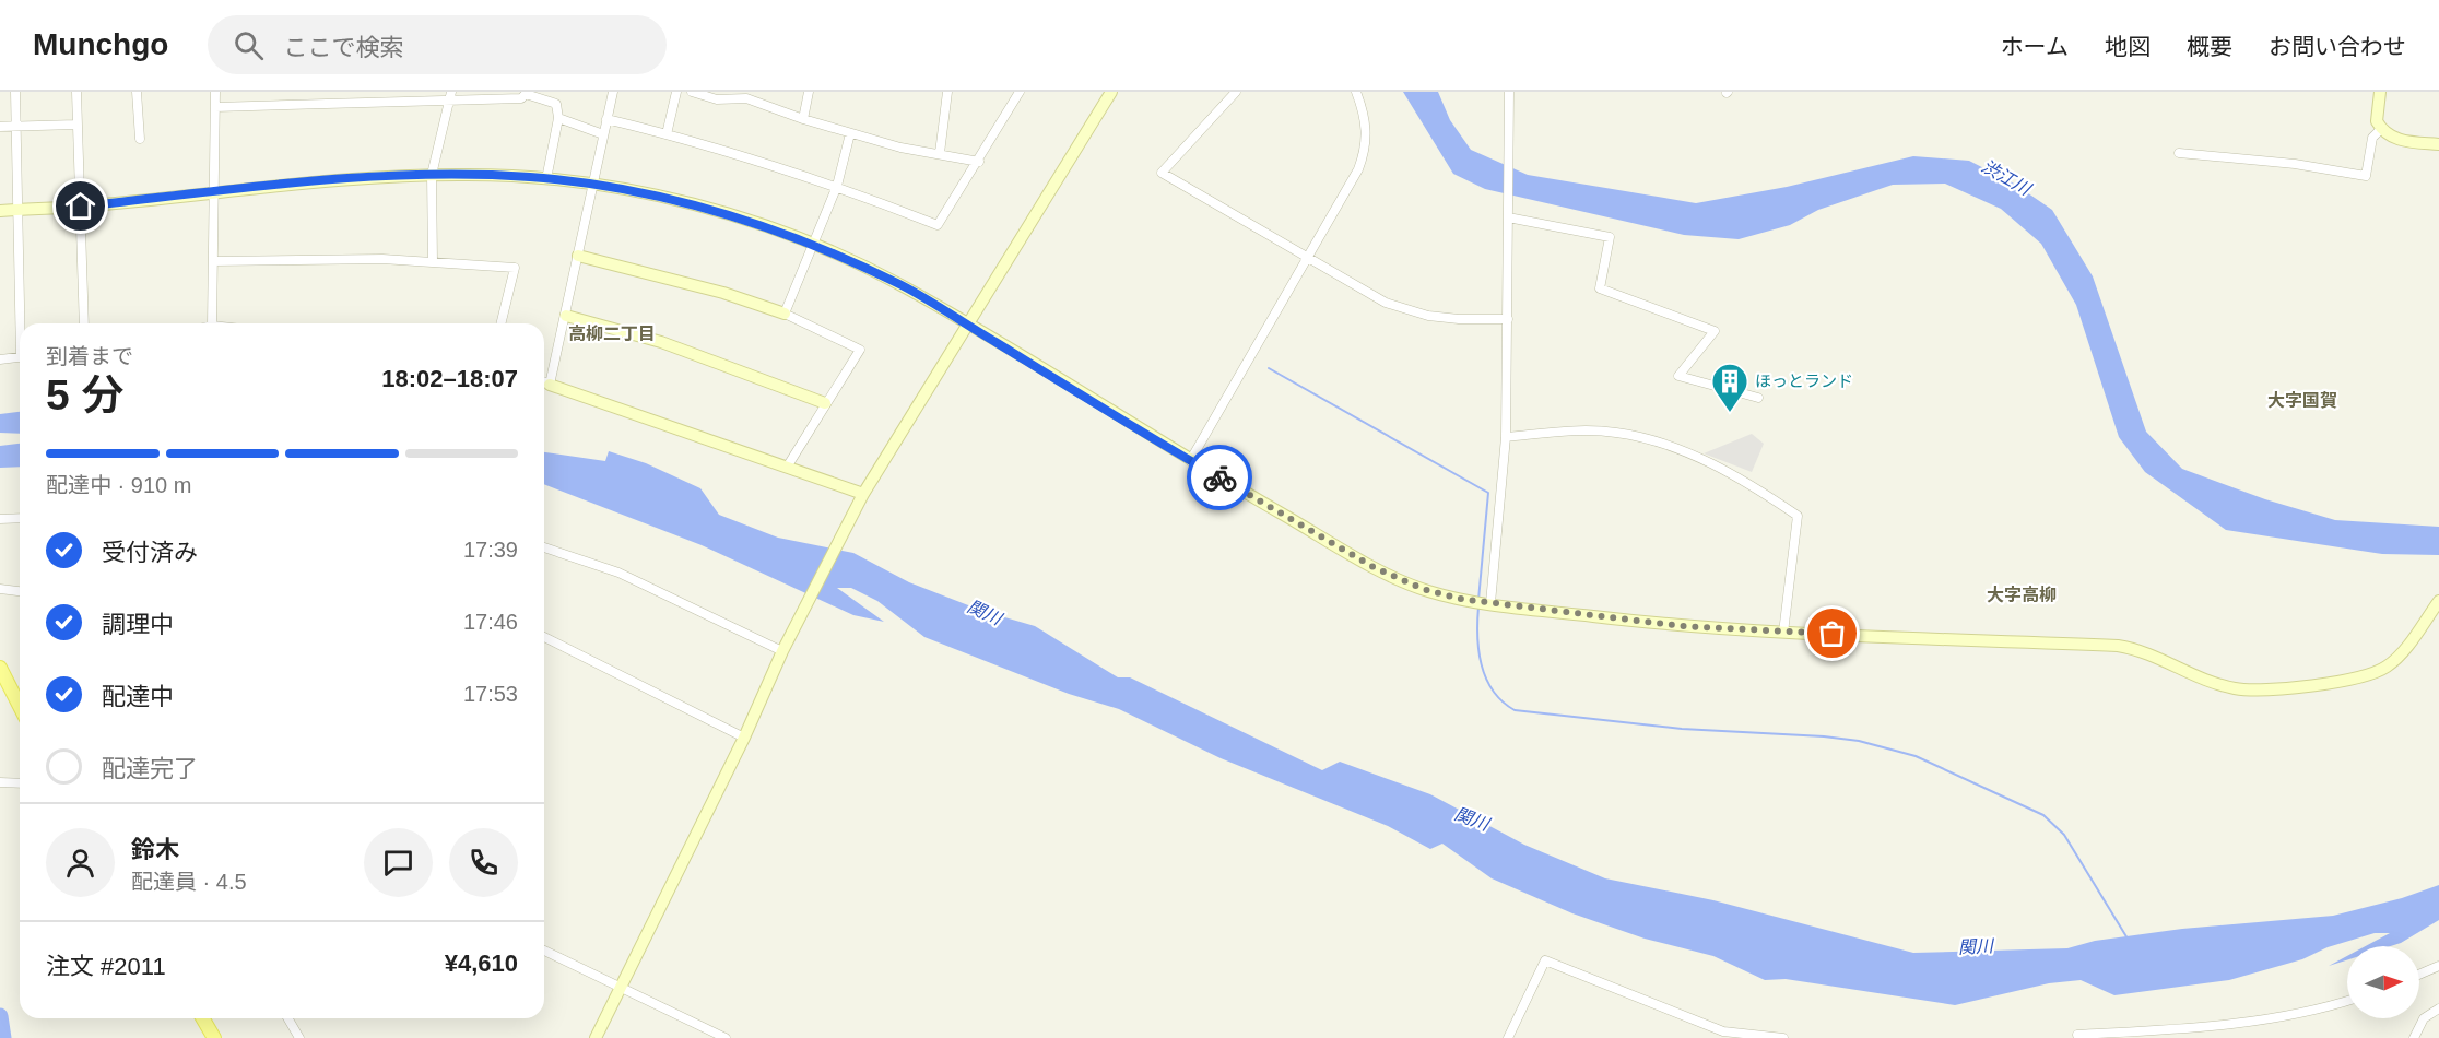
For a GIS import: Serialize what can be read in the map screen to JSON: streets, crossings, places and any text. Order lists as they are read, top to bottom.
{
  "districts": ["高柳二丁目", "大字国賀", "大字高柳"],
  "water": ["渋江川", "関川"],
  "places": {
    "building": ["ほっとランド"]
  },
  "north": "right",
  "page": {
    "header": "Munchgo",
    "search": "ここで検索",
    "nav": [
      "ホーム",
      "地図",
      "概要",
      "お問い合わせ"
    ],
    "heading": ["5 分", "到着まで", "18:02–18:07"],
    "panel": [
      "鈴木",
      "配達員 · 4.5",
      "注文 #2011",
      "¥4,610"
    ],
    "bar": "配達中 · 910 m",
    "list": [
      ["受付済み", "17:39"],
      ["調理中", "17:46"],
      ["配達中", "17:53"],
      "配達完了"
    ]
  }
}
